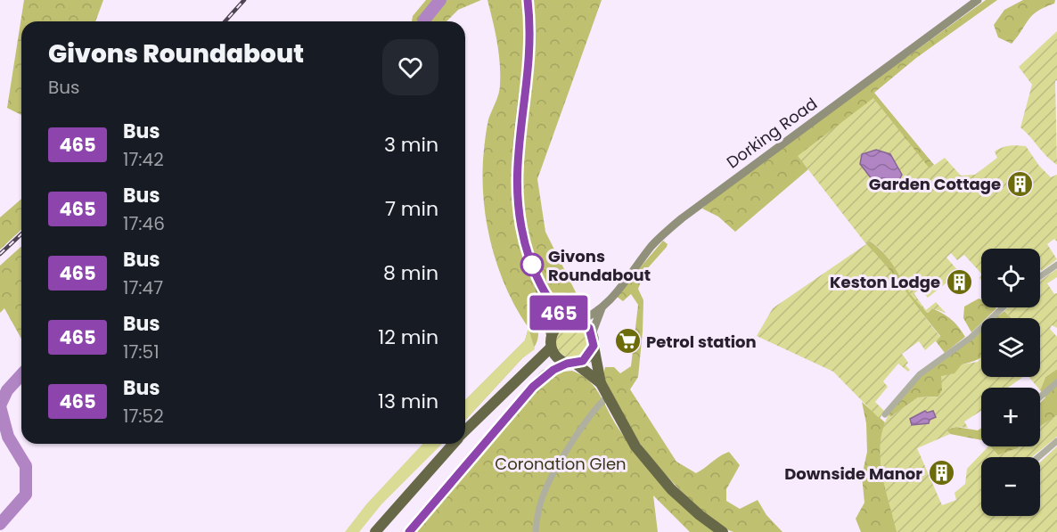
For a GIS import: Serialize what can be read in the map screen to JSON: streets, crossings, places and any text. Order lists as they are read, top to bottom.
{
  "streets": {
    "main road": ["Dorking Road"]
  },
  "parks": ["Coronation Glen"],
  "places": {
    "building": ["Garden Cottage", "Keston Lodge", "Downside Manor"],
    "other": ["Givons Roundabout"],
    "supermarket": ["Petrol station"]
  },
  "lines": ["bus line 465"],
  "page": {
    "on_map": "465",
    "heading": ["Givons Roundabout", "Bus"],
    "list": [
      {
        "mark": "465",
        "name": "Bus",
        "note": "17:42",
        "value": "3 min"
      },
      {
        "mark": "465",
        "name": "Bus",
        "note": "17:46",
        "value": "7 min"
      },
      {
        "mark": "465",
        "name": "Bus",
        "note": "17:47",
        "value": "8 min"
      },
      {
        "mark": "465",
        "name": "Bus",
        "note": "17:51",
        "value": "12 min"
      },
      {
        "mark": "465",
        "name": "Bus",
        "note": "17:52",
        "value": "13 min"
      }
    ],
    "map_buttons": ["+", "−"]
  }
}
